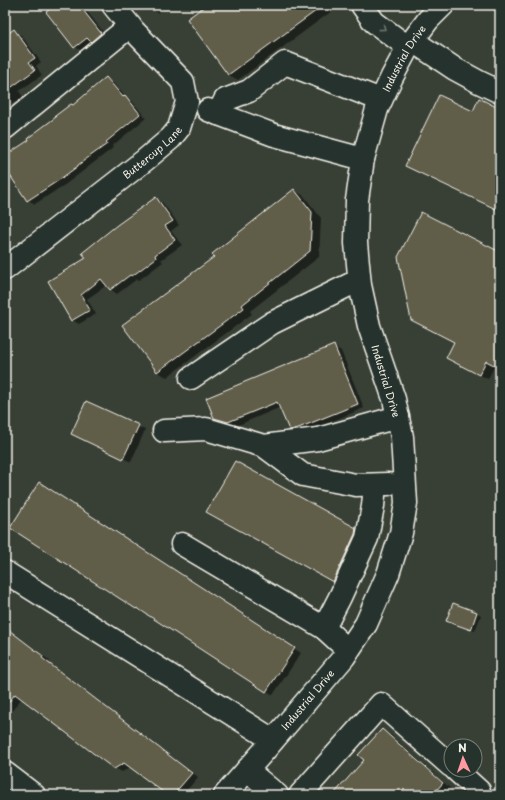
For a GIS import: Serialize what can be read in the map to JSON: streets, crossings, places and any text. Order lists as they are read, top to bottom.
{
  "streets": {
    "street": ["Industrial Drive", "Buttercup Lane"]
  },
  "north": "top"
}
